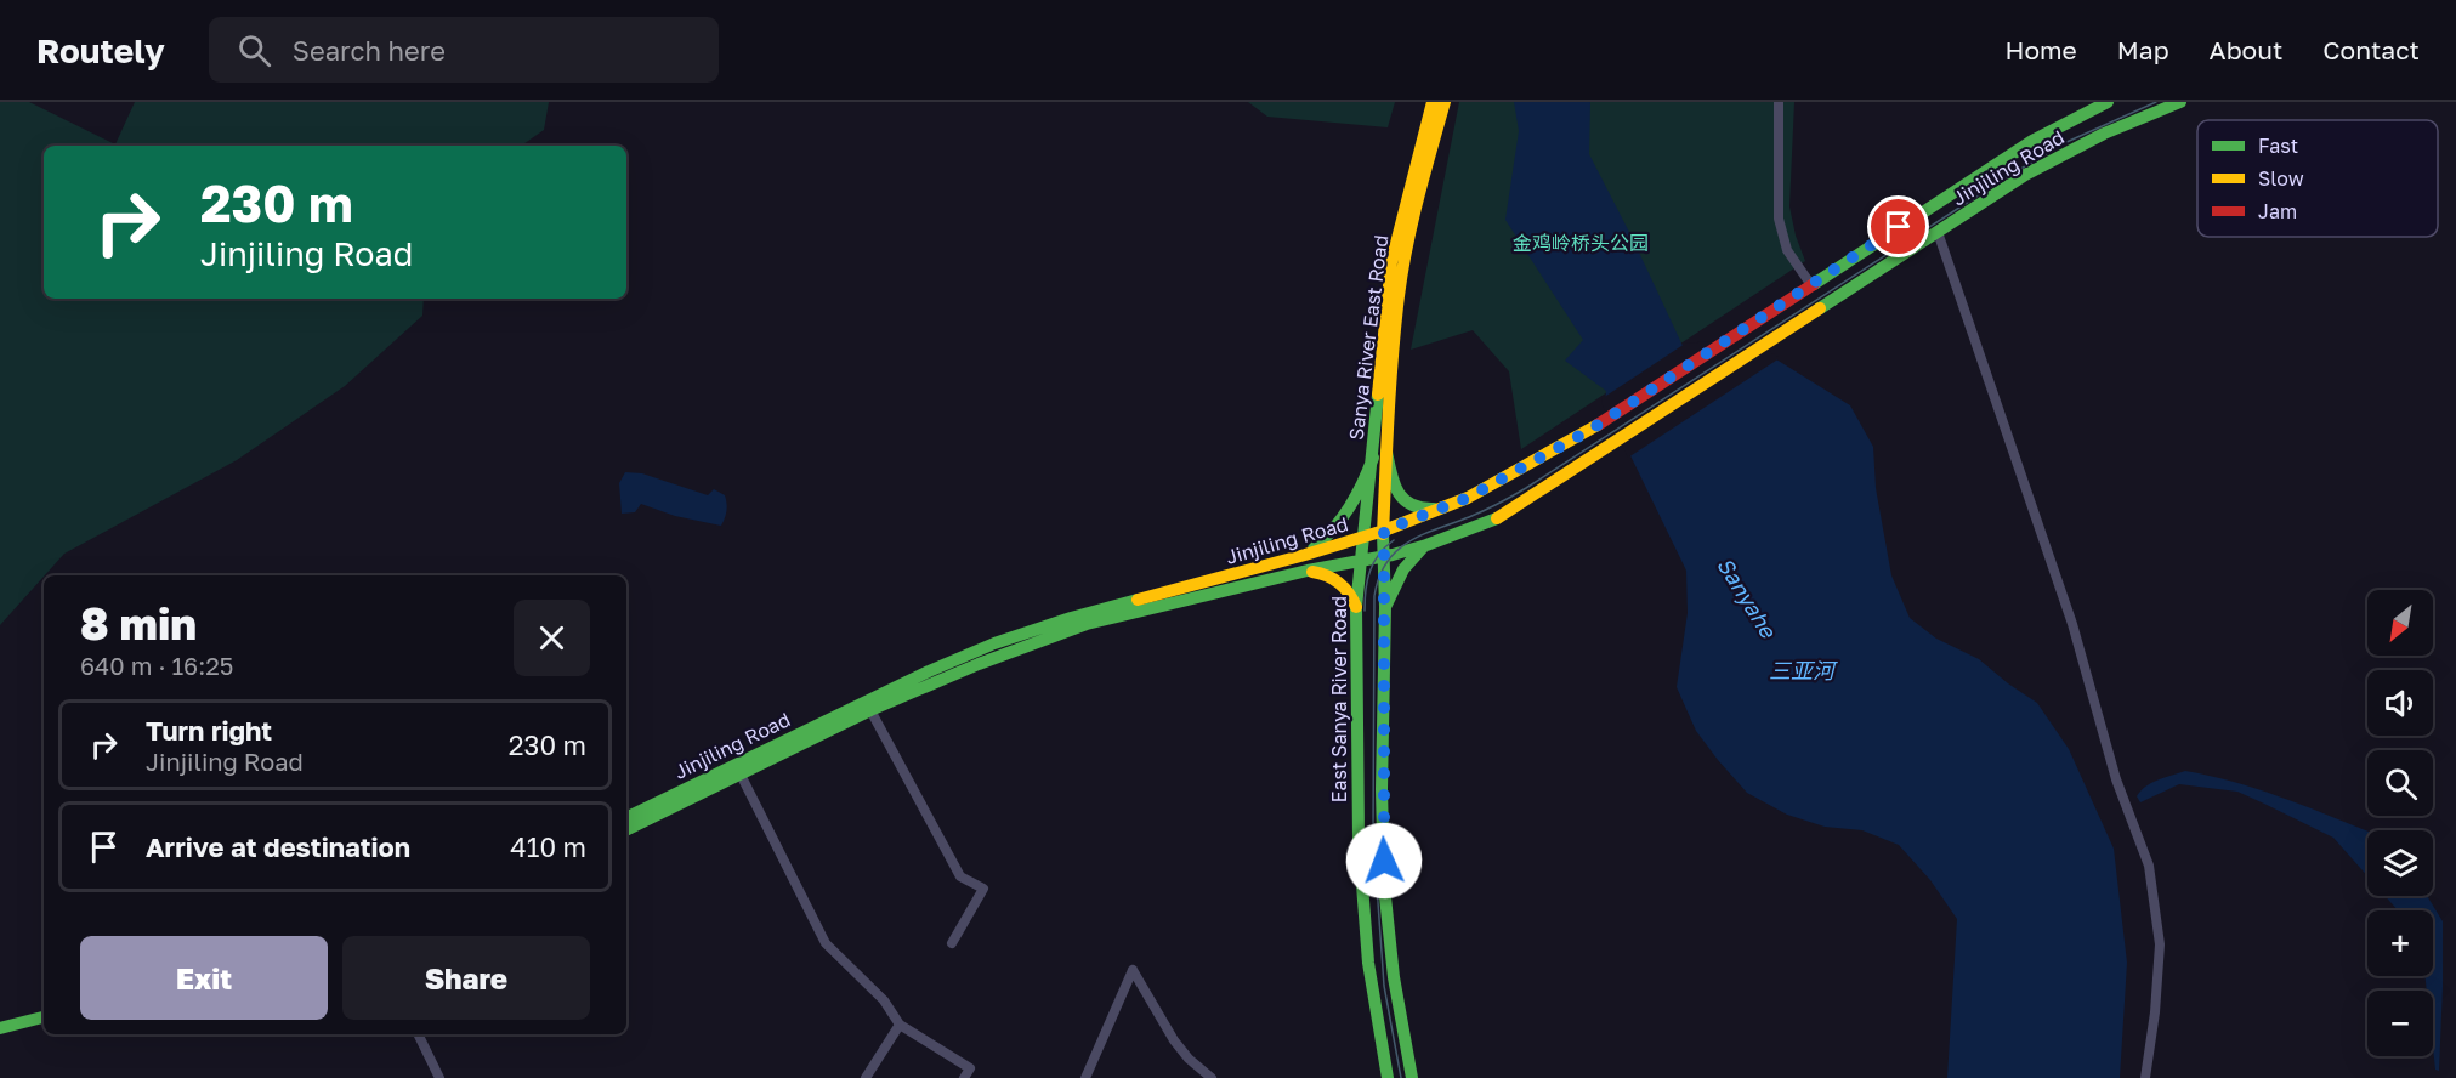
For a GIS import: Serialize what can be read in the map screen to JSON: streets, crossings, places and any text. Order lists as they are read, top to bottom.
{
  "streets": {
    "main road": ["Jinjiling Road", "Sanya River East Road", "East Sanya River Road"]
  },
  "crossings": [
    ["Jinjiling Road", "Sanya River East Road"],
    ["Jinjiling Road", "East Sanya River Road"],
    ["Sanya River East Road", "East Sanya River Road"]
  ],
  "water": ["Sanyahe", "三亚河"],
  "parks": ["金鸡岭桥头公园"],
  "legend": ["Fast", "Slow", "Jam"],
  "north": "bottom left",
  "page": {
    "header": "Routely",
    "search": "Search here",
    "nav": [
      "Home",
      "Map",
      "About",
      "Contact"
    ],
    "turn": ["230 m", "Jinjiling Road"],
    "heading": ["8 min", "640 m · 16:25"],
    "map_buttons": ["+", "−"],
    "list": [
      {
        "name": "Turn right",
        "note": "Jinjiling Road",
        "value": "230 m"
      },
      {
        "name": "Arrive at destination",
        "value": "410 m"
      }
    ],
    "buttons": ["Exit", "Share"]
  }
}
